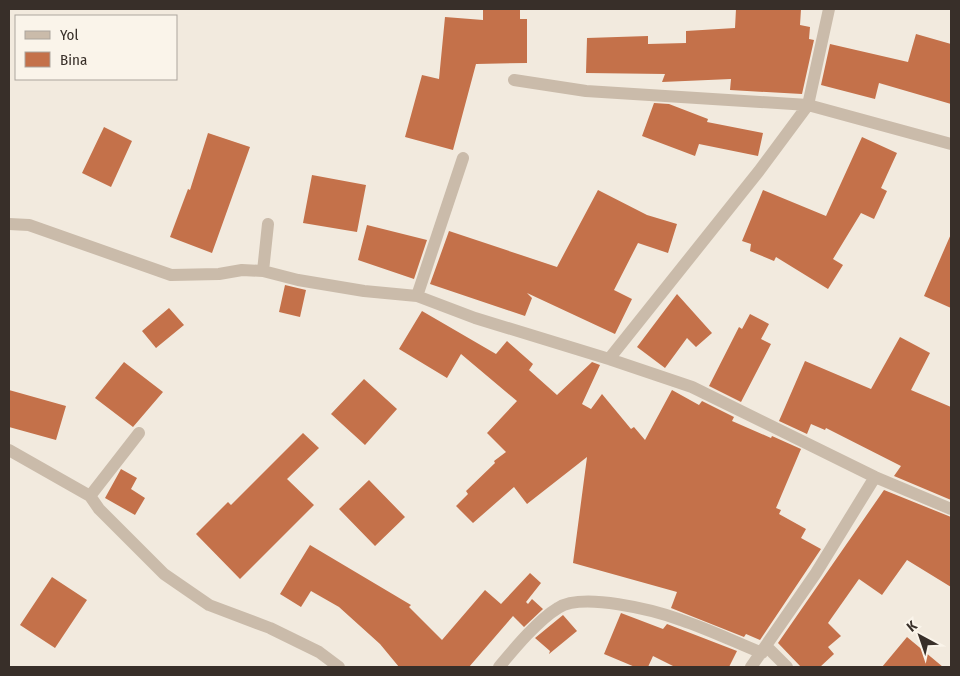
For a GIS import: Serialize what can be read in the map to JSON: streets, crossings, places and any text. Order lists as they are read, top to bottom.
{
  "legend": ["Yol", "Bina"],
  "north": "top left"
}
